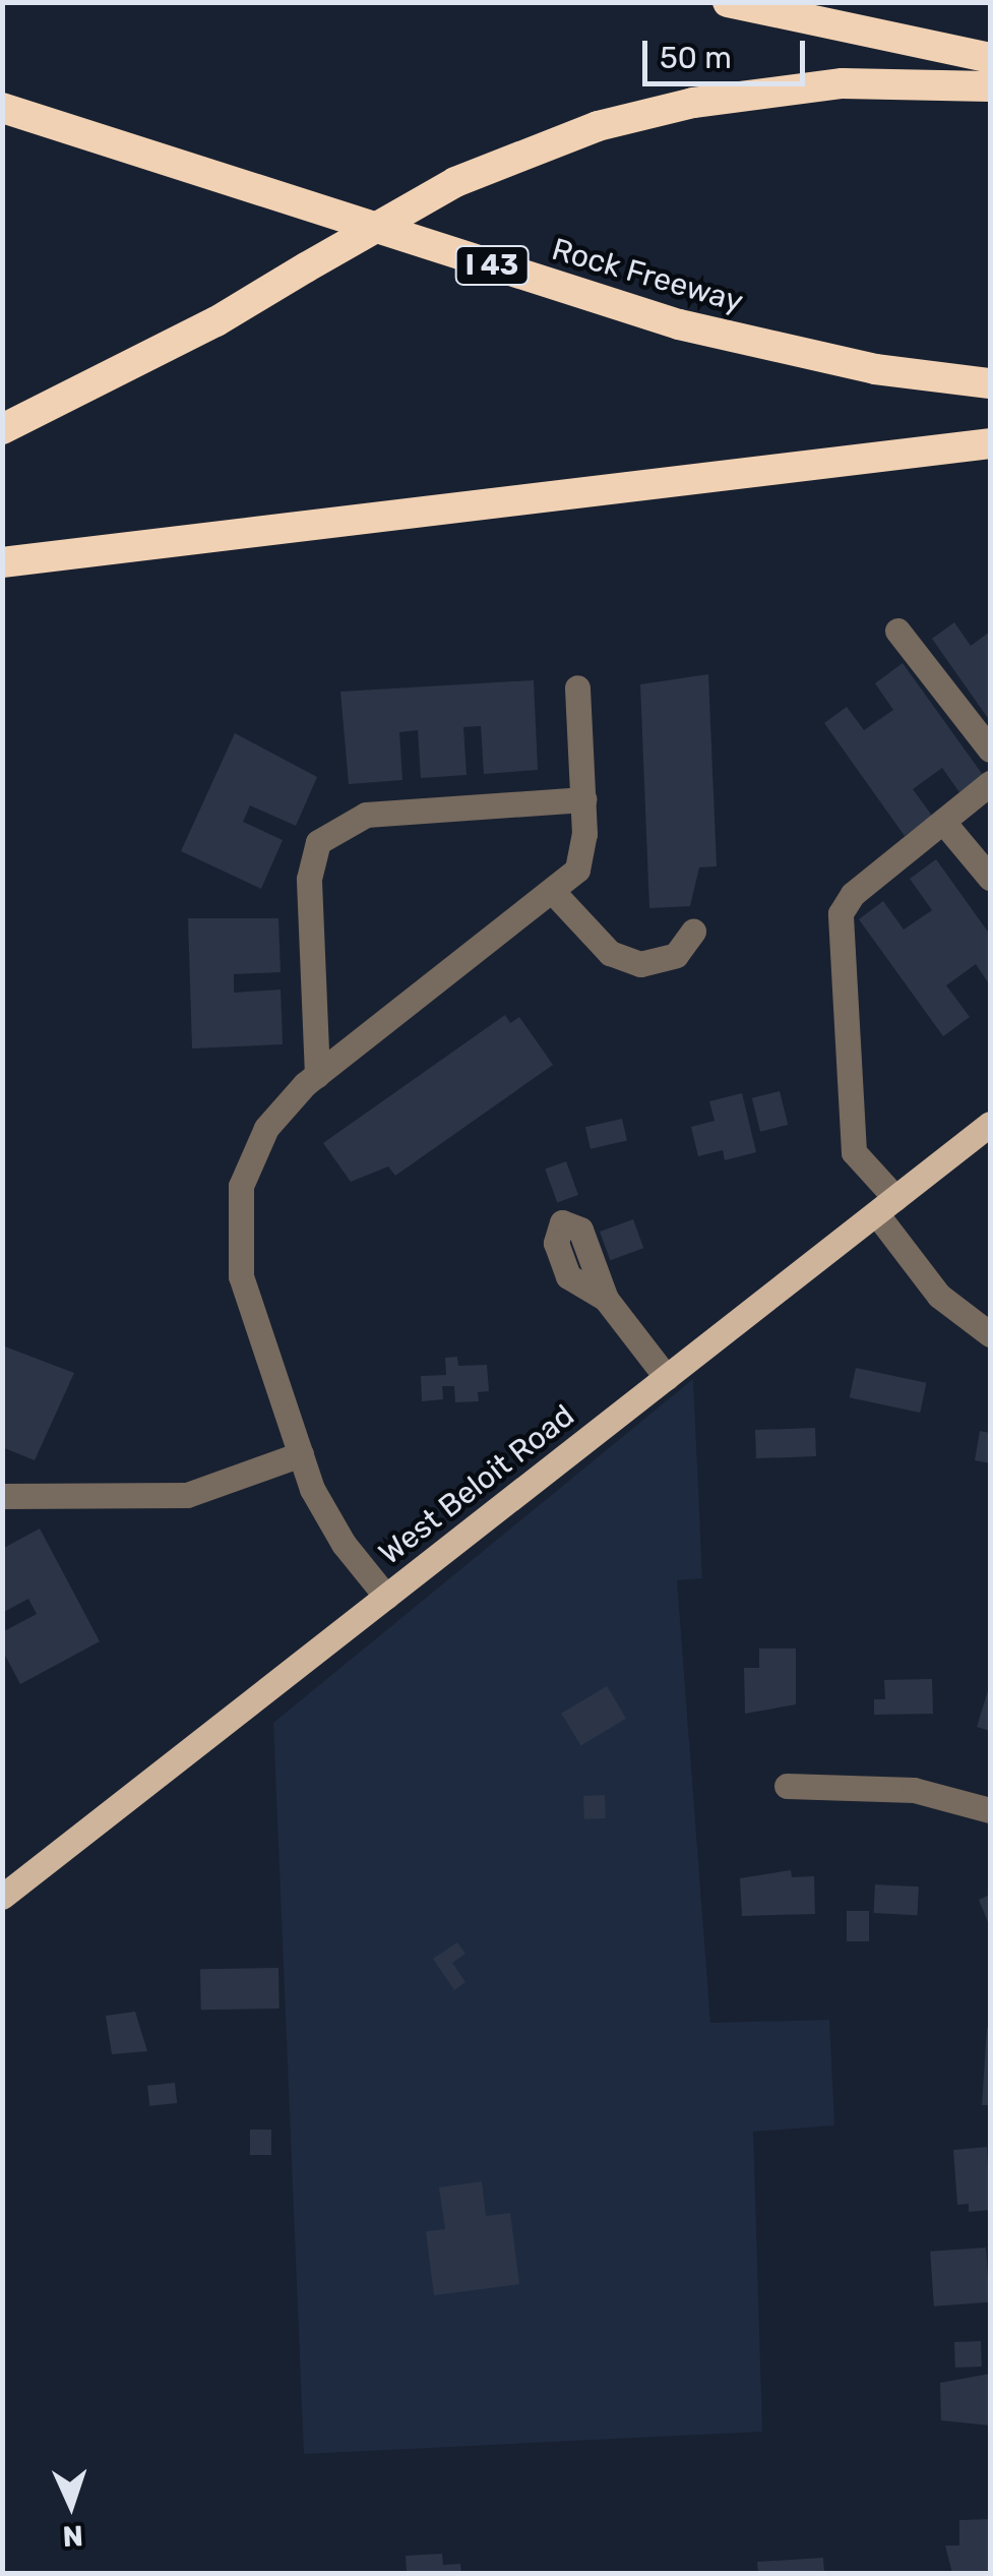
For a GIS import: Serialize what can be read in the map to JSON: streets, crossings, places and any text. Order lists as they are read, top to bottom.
{
  "streets": {
    "highway": ["I 43", "Rock Freeway"],
    "main road": ["West Beloit Road"]
  },
  "scale_bar": "50 m",
  "north": "bottom"
}
